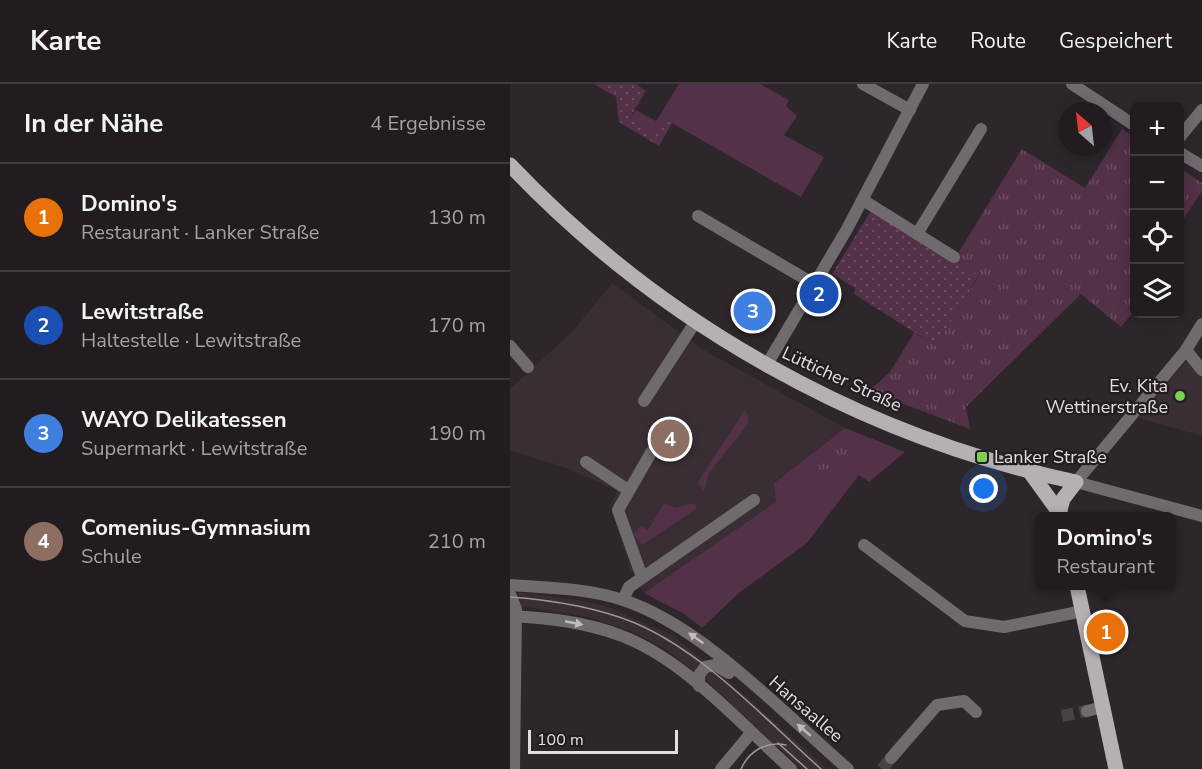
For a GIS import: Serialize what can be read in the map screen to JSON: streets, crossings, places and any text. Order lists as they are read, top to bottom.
{
  "streets": {
    "main road": ["Lütticher Straße"],
    "street": ["Hansaallee"]
  },
  "places": {
    "other": ["Ev. Kita Wettinerstraße"],
    "transit": ["Lanker Straße"]
  },
  "scale_bar": "100 m",
  "north": "top left",
  "page": {
    "header": "Karte",
    "nav": ["Karte", "Route", "Gespeichert"],
    "heading": ["In der Nähe", "4 Ergebnisse"],
    "map_buttons": ["+", "−"],
    "list": [
      {
        "mark": "1",
        "name": "Domino's",
        "note": "Restaurant · Lanker Straße",
        "value": "130 m"
      },
      {
        "mark": "2",
        "name": "Lewitstraße",
        "note": "Haltestelle · Lewitstraße",
        "value": "170 m"
      },
      {
        "mark": "3",
        "name": "WAYO Delikatessen",
        "note": "Supermarkt · Lewitstraße",
        "value": "190 m"
      },
      {
        "mark": "4",
        "name": "Comenius-Gymnasium",
        "note": "Schule",
        "value": "210 m"
      }
    ],
    "pins": [
      "2",
      "3",
      "4",
      "1"
    ],
    "popup": ["Domino's", "Restaurant"],
    "scale": "100 m"
  }
}
